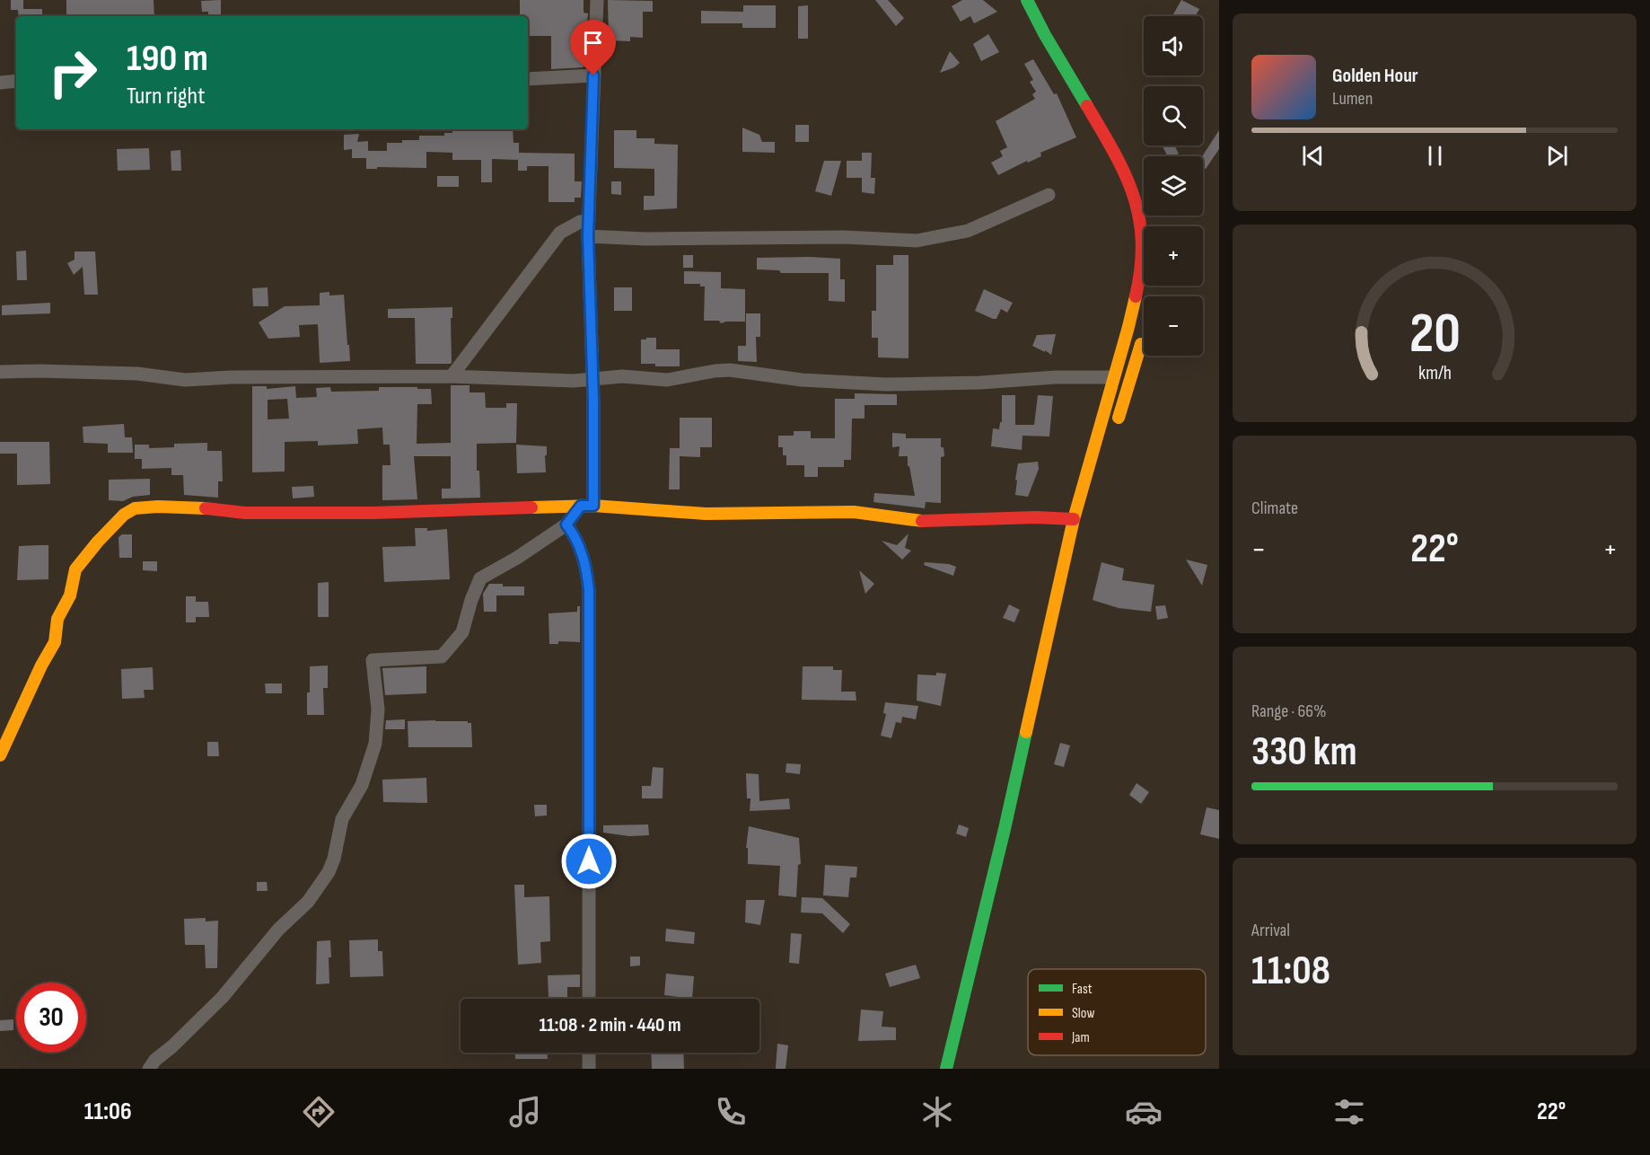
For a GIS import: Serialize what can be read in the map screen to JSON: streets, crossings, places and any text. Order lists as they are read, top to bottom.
{
  "legend": ["Fast", "Slow", "Jam"],
  "page": {
    "map_buttons": ["+", "−"],
    "turn": ["190 m", "Turn right"],
    "song": ["Golden Hour", "Lumen"],
    "tile": [
      "Climate",
      ["Range · 66%", "330 km"],
      ["Arrival", "11:08"]
    ],
    "heat": ["−", "22°", "+"],
    "limit": "30",
    "trip": "11:08 · 2 min · 440 m",
    "tabs": ["11:06", "22°"],
    "gauge": ["20", "km/h"]
  }
}
